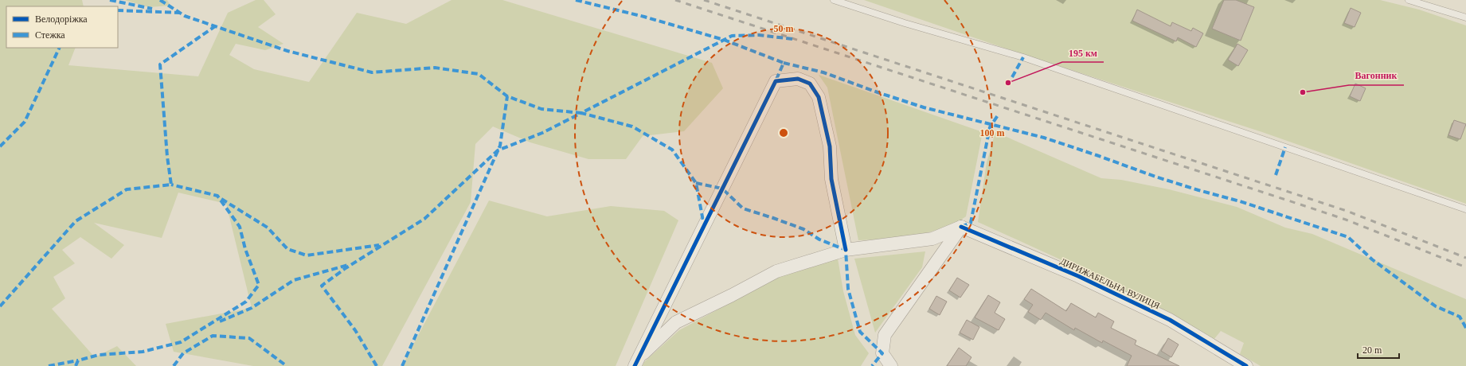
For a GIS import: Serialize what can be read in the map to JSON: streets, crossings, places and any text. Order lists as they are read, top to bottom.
{
  "streets": {
    "street": ["ДИРИЖАБЕЛЬНА ВУЛИЦЯ"]
  },
  "places": ["195 км", "Вагонник"],
  "legend": ["Велодоріжка", "Стежка"],
  "scale_bar": "20 m",
  "rings": ["50 m", "100 m"]
}
